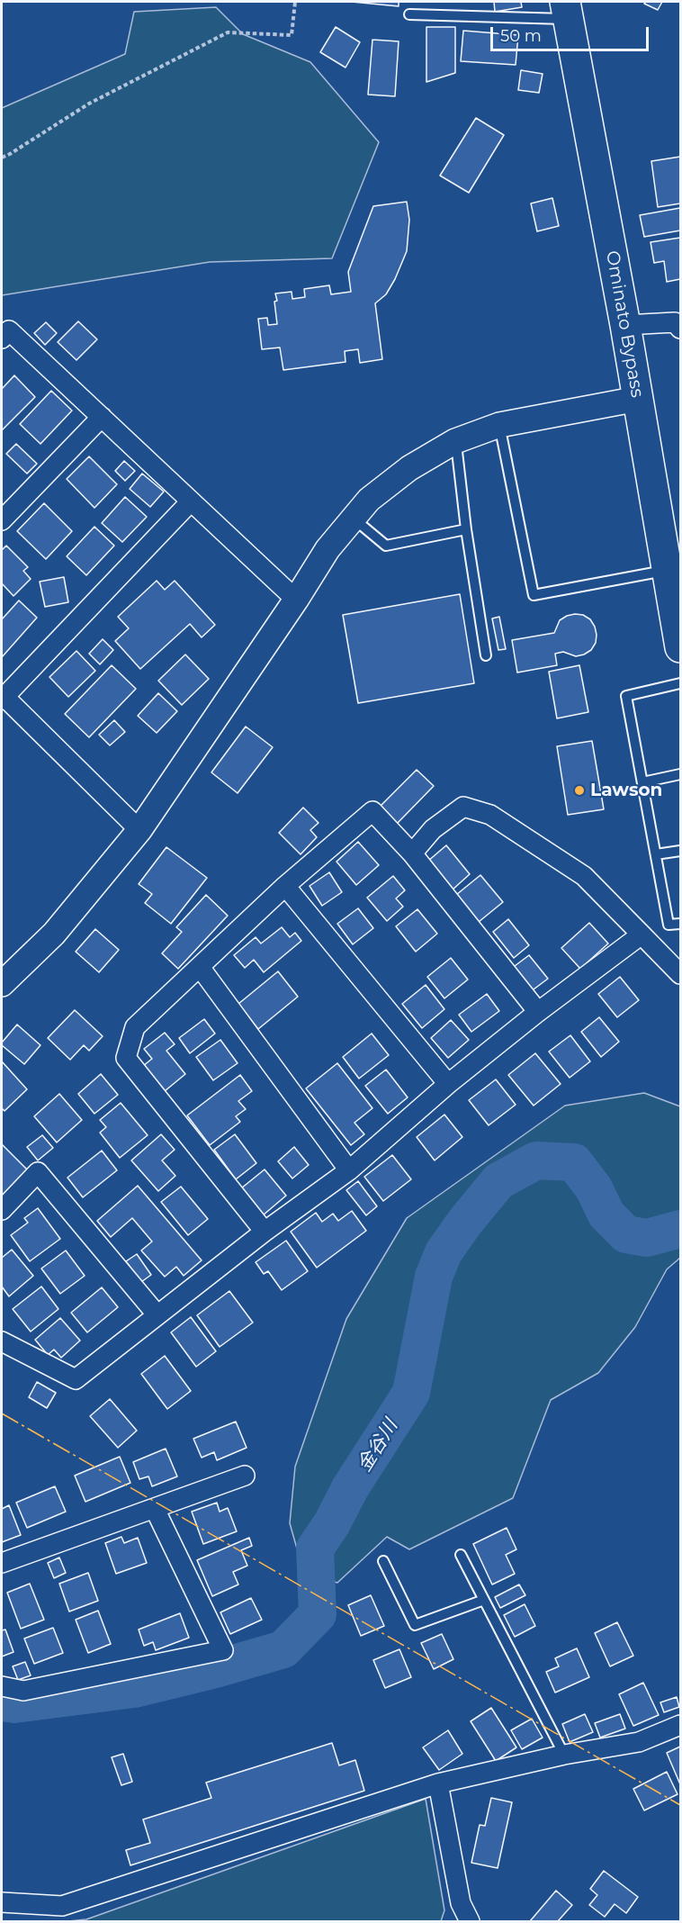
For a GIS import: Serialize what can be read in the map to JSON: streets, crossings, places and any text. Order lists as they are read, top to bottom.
{
  "streets": {
    "highway": ["Ominato Bypass"]
  },
  "water": ["金谷川"],
  "places": ["Lawson"],
  "scale_bar": "50 m"
}
